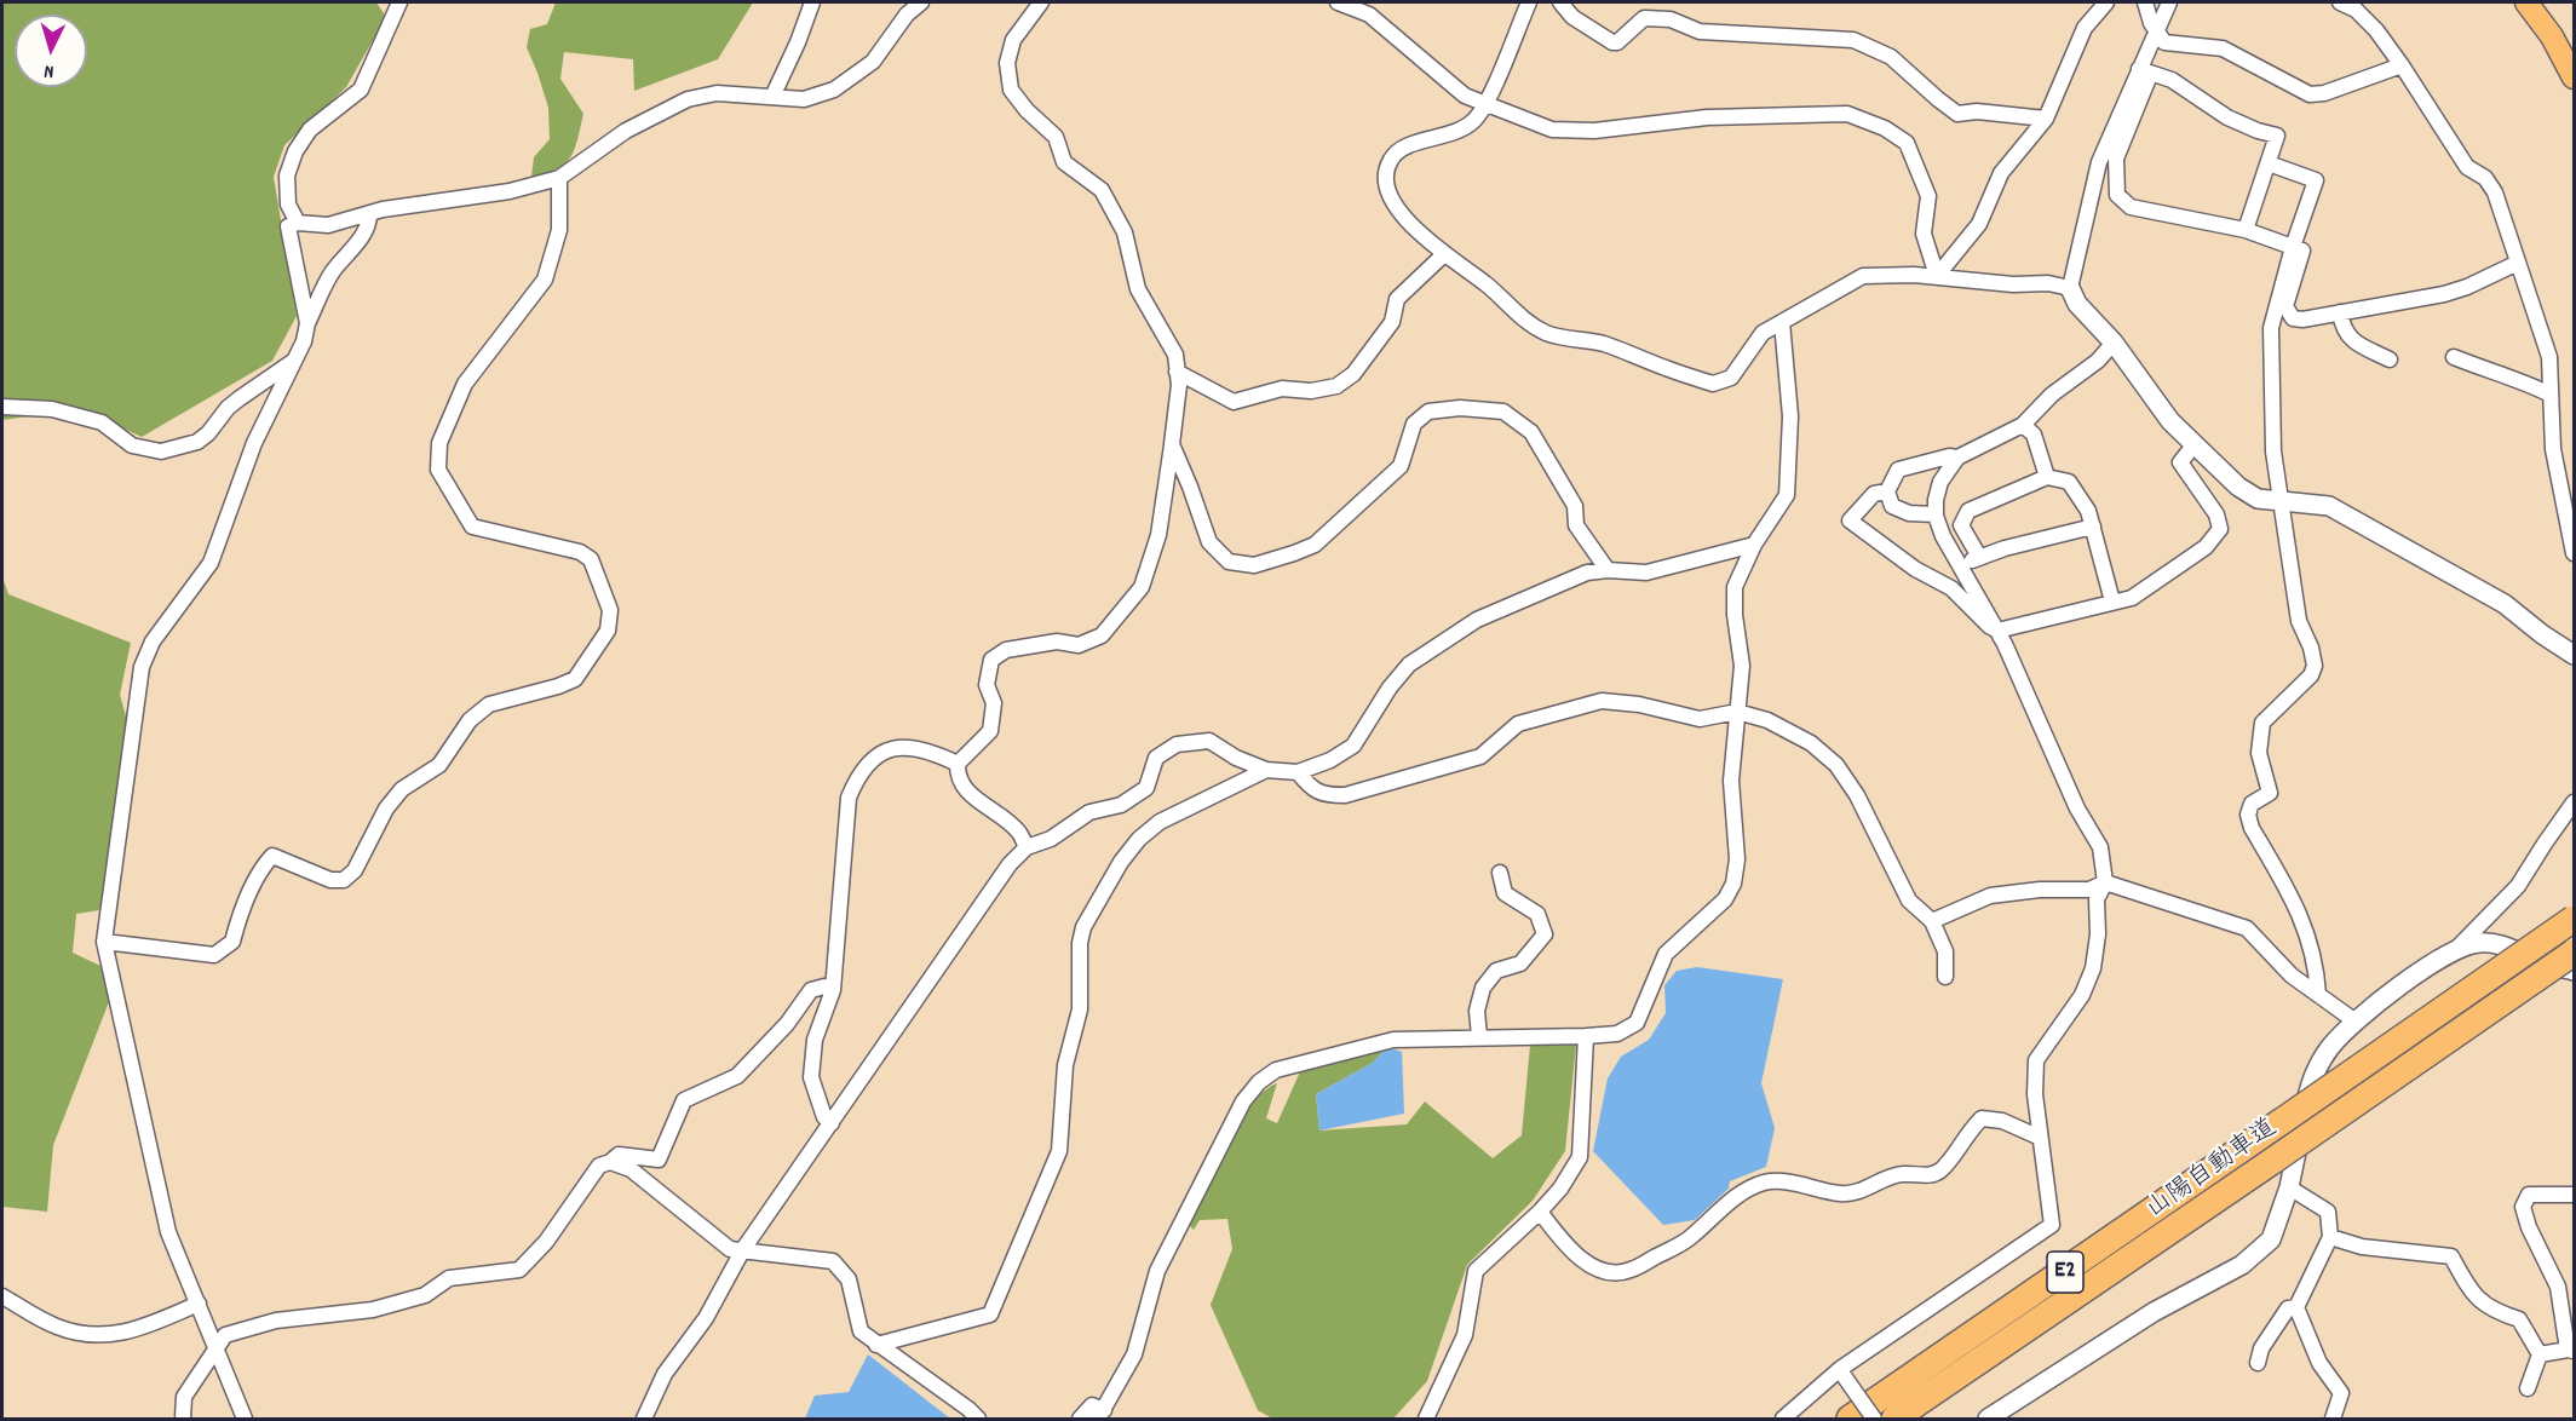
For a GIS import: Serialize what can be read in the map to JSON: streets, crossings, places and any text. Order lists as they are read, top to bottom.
{
  "streets": {
    "highway": ["山陽自動車道", "E2"]
  },
  "north": "bottom"
}
